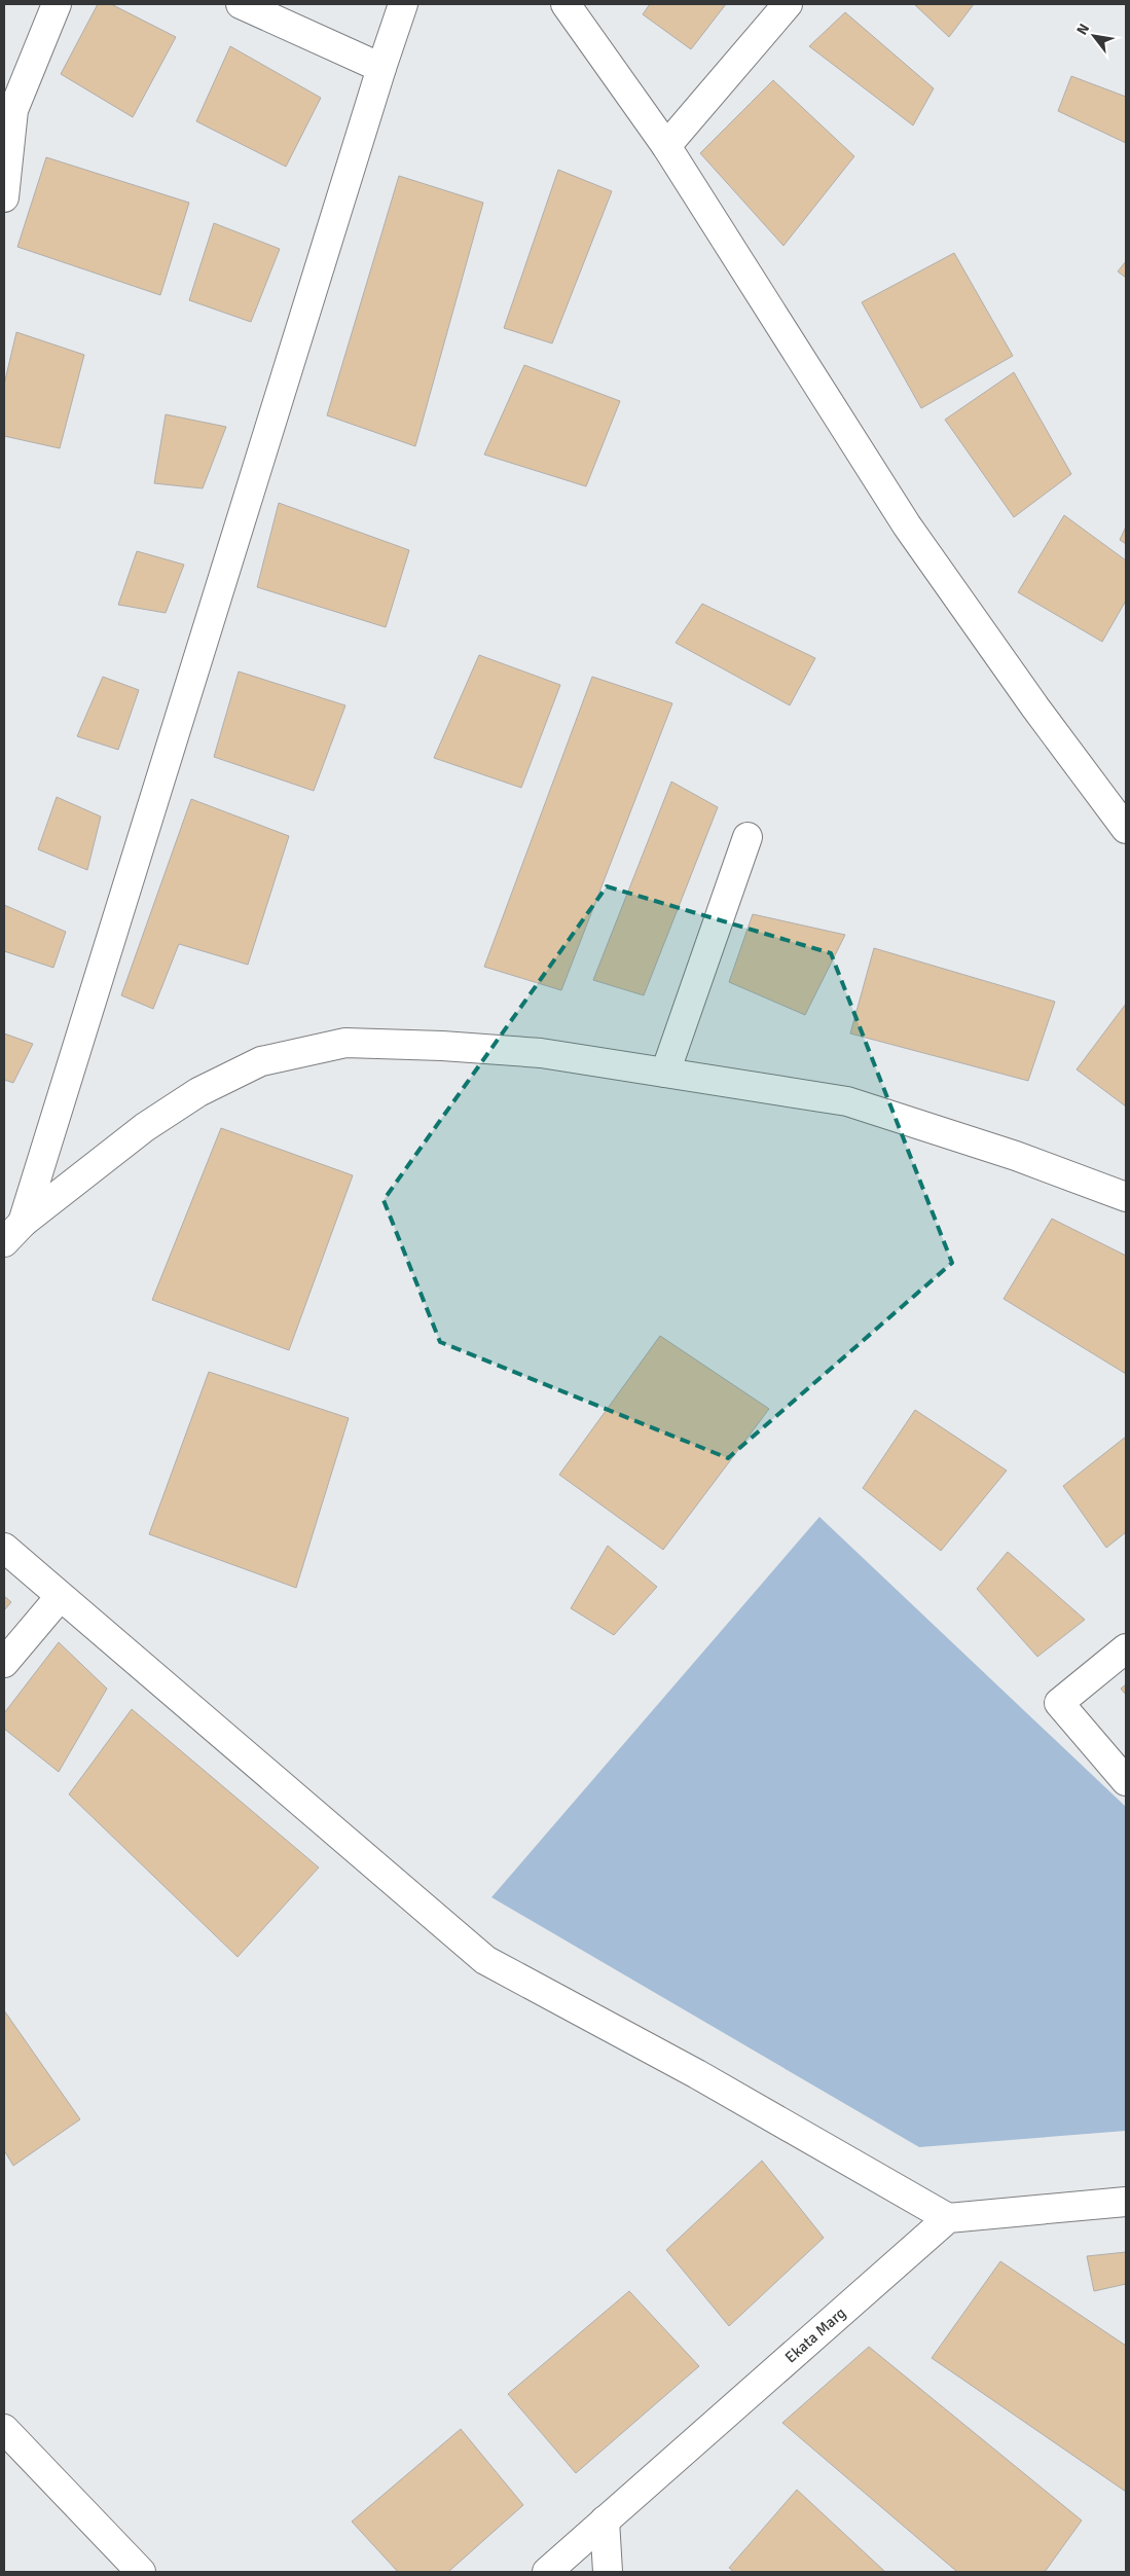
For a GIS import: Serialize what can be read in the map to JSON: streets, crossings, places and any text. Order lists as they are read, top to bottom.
{
  "streets": {
    "street": ["Ekata Marg"]
  },
  "north": "top left"
}
